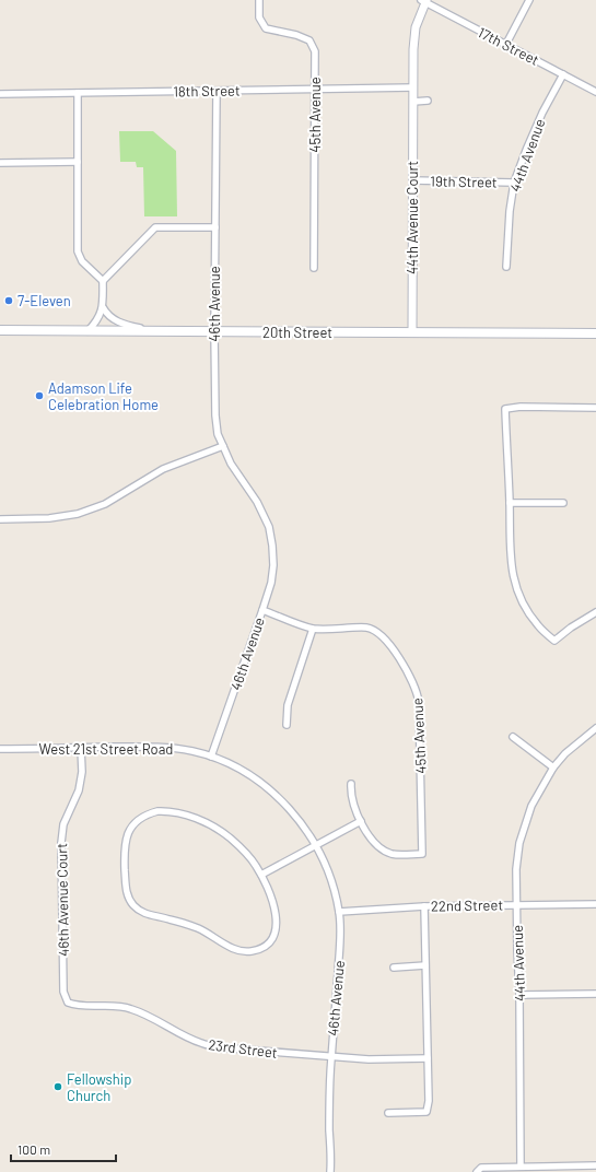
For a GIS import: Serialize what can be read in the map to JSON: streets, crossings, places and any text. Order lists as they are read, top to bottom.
{
  "streets": {
    "main road": ["20th Street"],
    "street": [
      "17th Street",
      "18th Street",
      "45th Avenue",
      "44th Avenue",
      "19th Street",
      "44th Avenue Court",
      "46th Avenue",
      "West 21st Street Road",
      "46th Avenue Court",
      "22nd Street",
      "23rd Street"
    ]
  },
  "crossings": [
    ["17th Street", "44th Avenue"],
    ["17th Street", "44th Avenue Court"],
    ["18th Street", "45th Avenue"],
    ["18th Street", "44th Avenue Court"],
    ["18th Street", "46th Avenue"],
    ["44th Avenue", "19th Street"],
    ["44th Avenue", "22nd Street"],
    ["19th Street", "44th Avenue Court"],
    ["44th Avenue Court", "20th Street"],
    ["46th Avenue", "20th Street"],
    ["46th Avenue", "West 21st Street Road"],
    ["46th Avenue", "22nd Street"],
    ["46th Avenue", "23rd Street"],
    ["West 21st Street Road", "46th Avenue Court"],
    ["46th Avenue Court", "23rd Street"]
  ],
  "places": ["7-Eleven", "Adamson Life Celebration Home", "Fellowship Church"],
  "scale_bar": "100 m"
}
